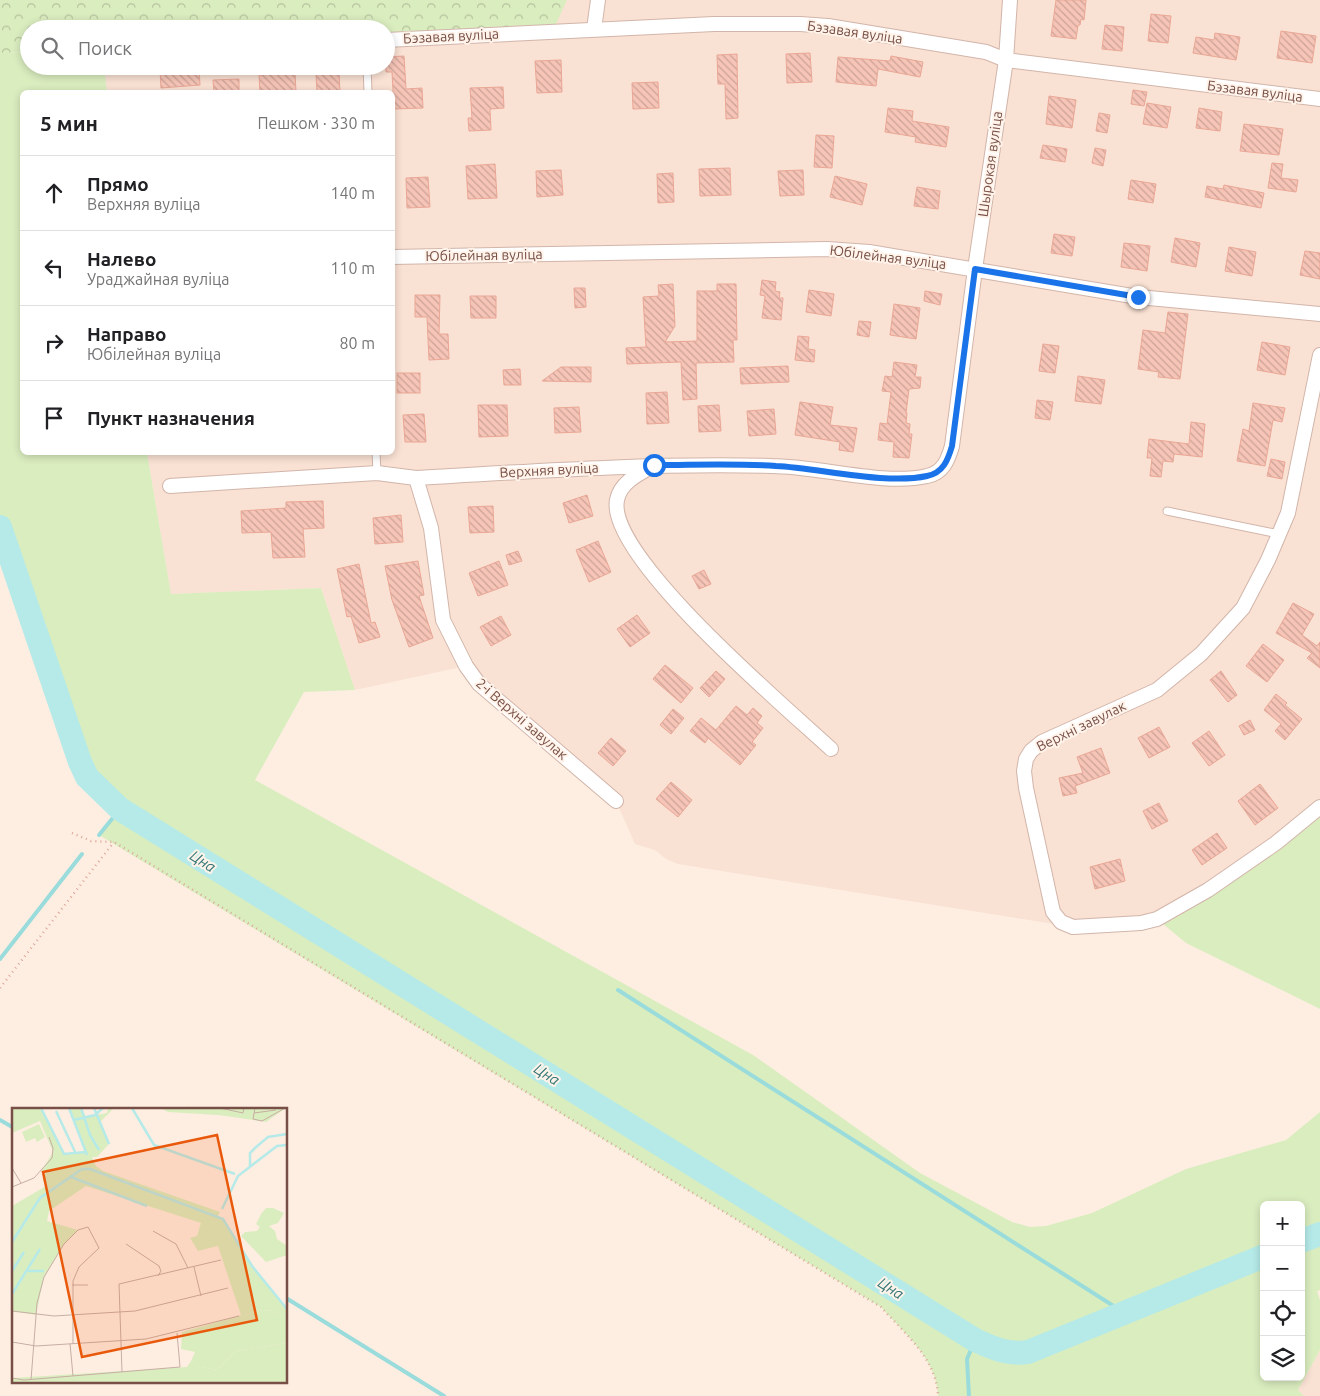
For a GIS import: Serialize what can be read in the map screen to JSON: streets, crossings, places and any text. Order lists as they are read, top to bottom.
{
  "streets": {
    "street": [
      "Бэзавая вуліца",
      "Шырокая вуліца",
      "Юбілейная вуліца",
      "Верхняя вуліца",
      "2-і Верхні завулак",
      "Верхні завулак"
    ]
  },
  "crossings": [
    ["Бэзавая вуліца", "Шырокая вуліца"],
    ["Шырокая вуліца", "Юбілейная вуліца"],
    ["Шырокая вуліца", "Верхняя вуліца"],
    ["Верхняя вуліца", "2-і Верхні завулак"]
  ],
  "water": ["Цна"],
  "page": {
    "search": "Поиск",
    "heading": ["5 мин", "Пешком · 330 m"],
    "list": [
      ["Прямо", "Верхняя вуліца", "140 m"],
      ["Налево", "Ураджайная вуліца", "110 m"],
      ["Направо", "Юбілейная вуліца", "80 m"],
      "Пункт назначения"
    ],
    "map_buttons": ["+", "−"]
  }
}
